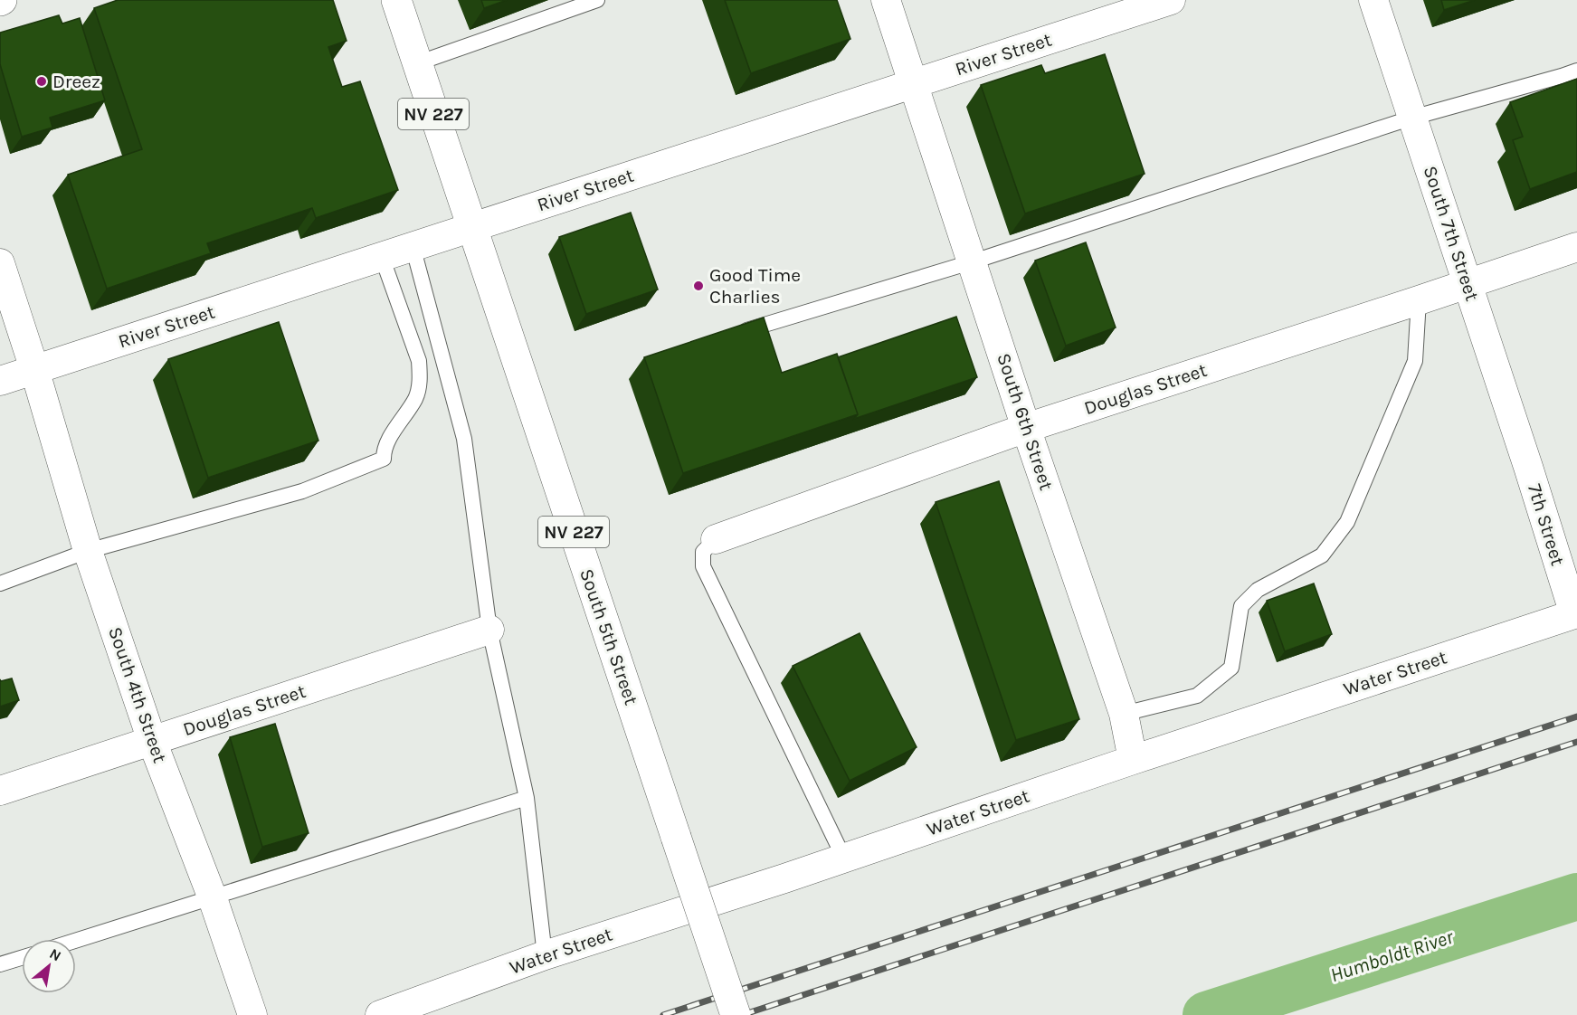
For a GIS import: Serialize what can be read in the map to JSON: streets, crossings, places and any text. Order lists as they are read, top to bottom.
{
  "streets": {
    "main road": ["NV 227", "South 5th Street"],
    "street": [
      "River Street",
      "South 7th Street",
      "Douglas Street",
      "South 6th Street",
      "7th Street",
      "Water Street",
      "South 4th Street"
    ]
  },
  "crossings": [
    ["River Street", "NV 227"],
    ["River Street", "South 6th Street"],
    ["River Street", "South 5th Street"],
    ["River Street", "South 4th Street"],
    ["NV 227", "South 5th Street"],
    ["South 7th Street", "Douglas Street"],
    ["South 7th Street", "7th Street"],
    ["Douglas Street", "South 6th Street"],
    ["Douglas Street", "South 4th Street"],
    ["South 6th Street", "Water Street"],
    ["7th Street", "Water Street"]
  ],
  "water": ["Humboldt River"],
  "places": ["Dreez", "Good Time Charlies"],
  "north": "top right"
}
